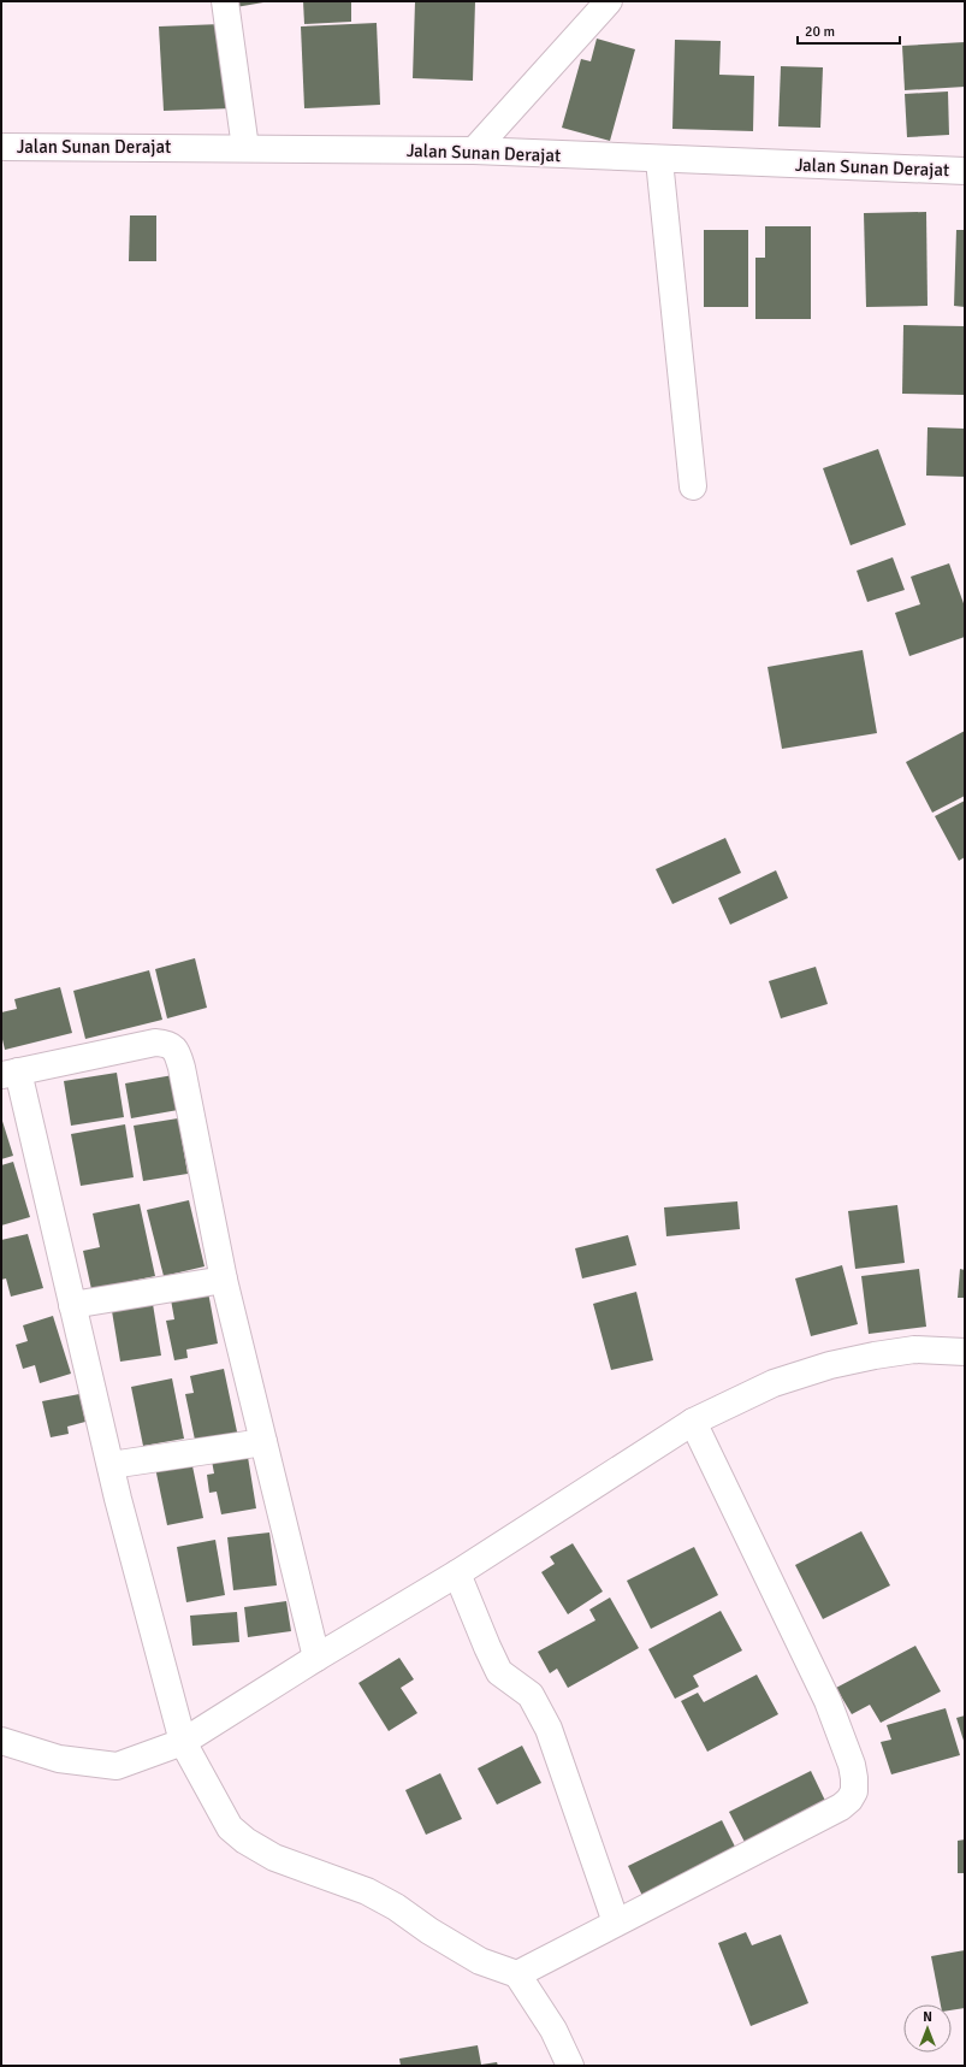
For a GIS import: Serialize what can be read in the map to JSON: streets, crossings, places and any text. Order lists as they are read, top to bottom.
{
  "streets": {
    "street": ["Jalan Sunan Derajat"]
  },
  "scale_bar": "20 m",
  "north": "top"
}
